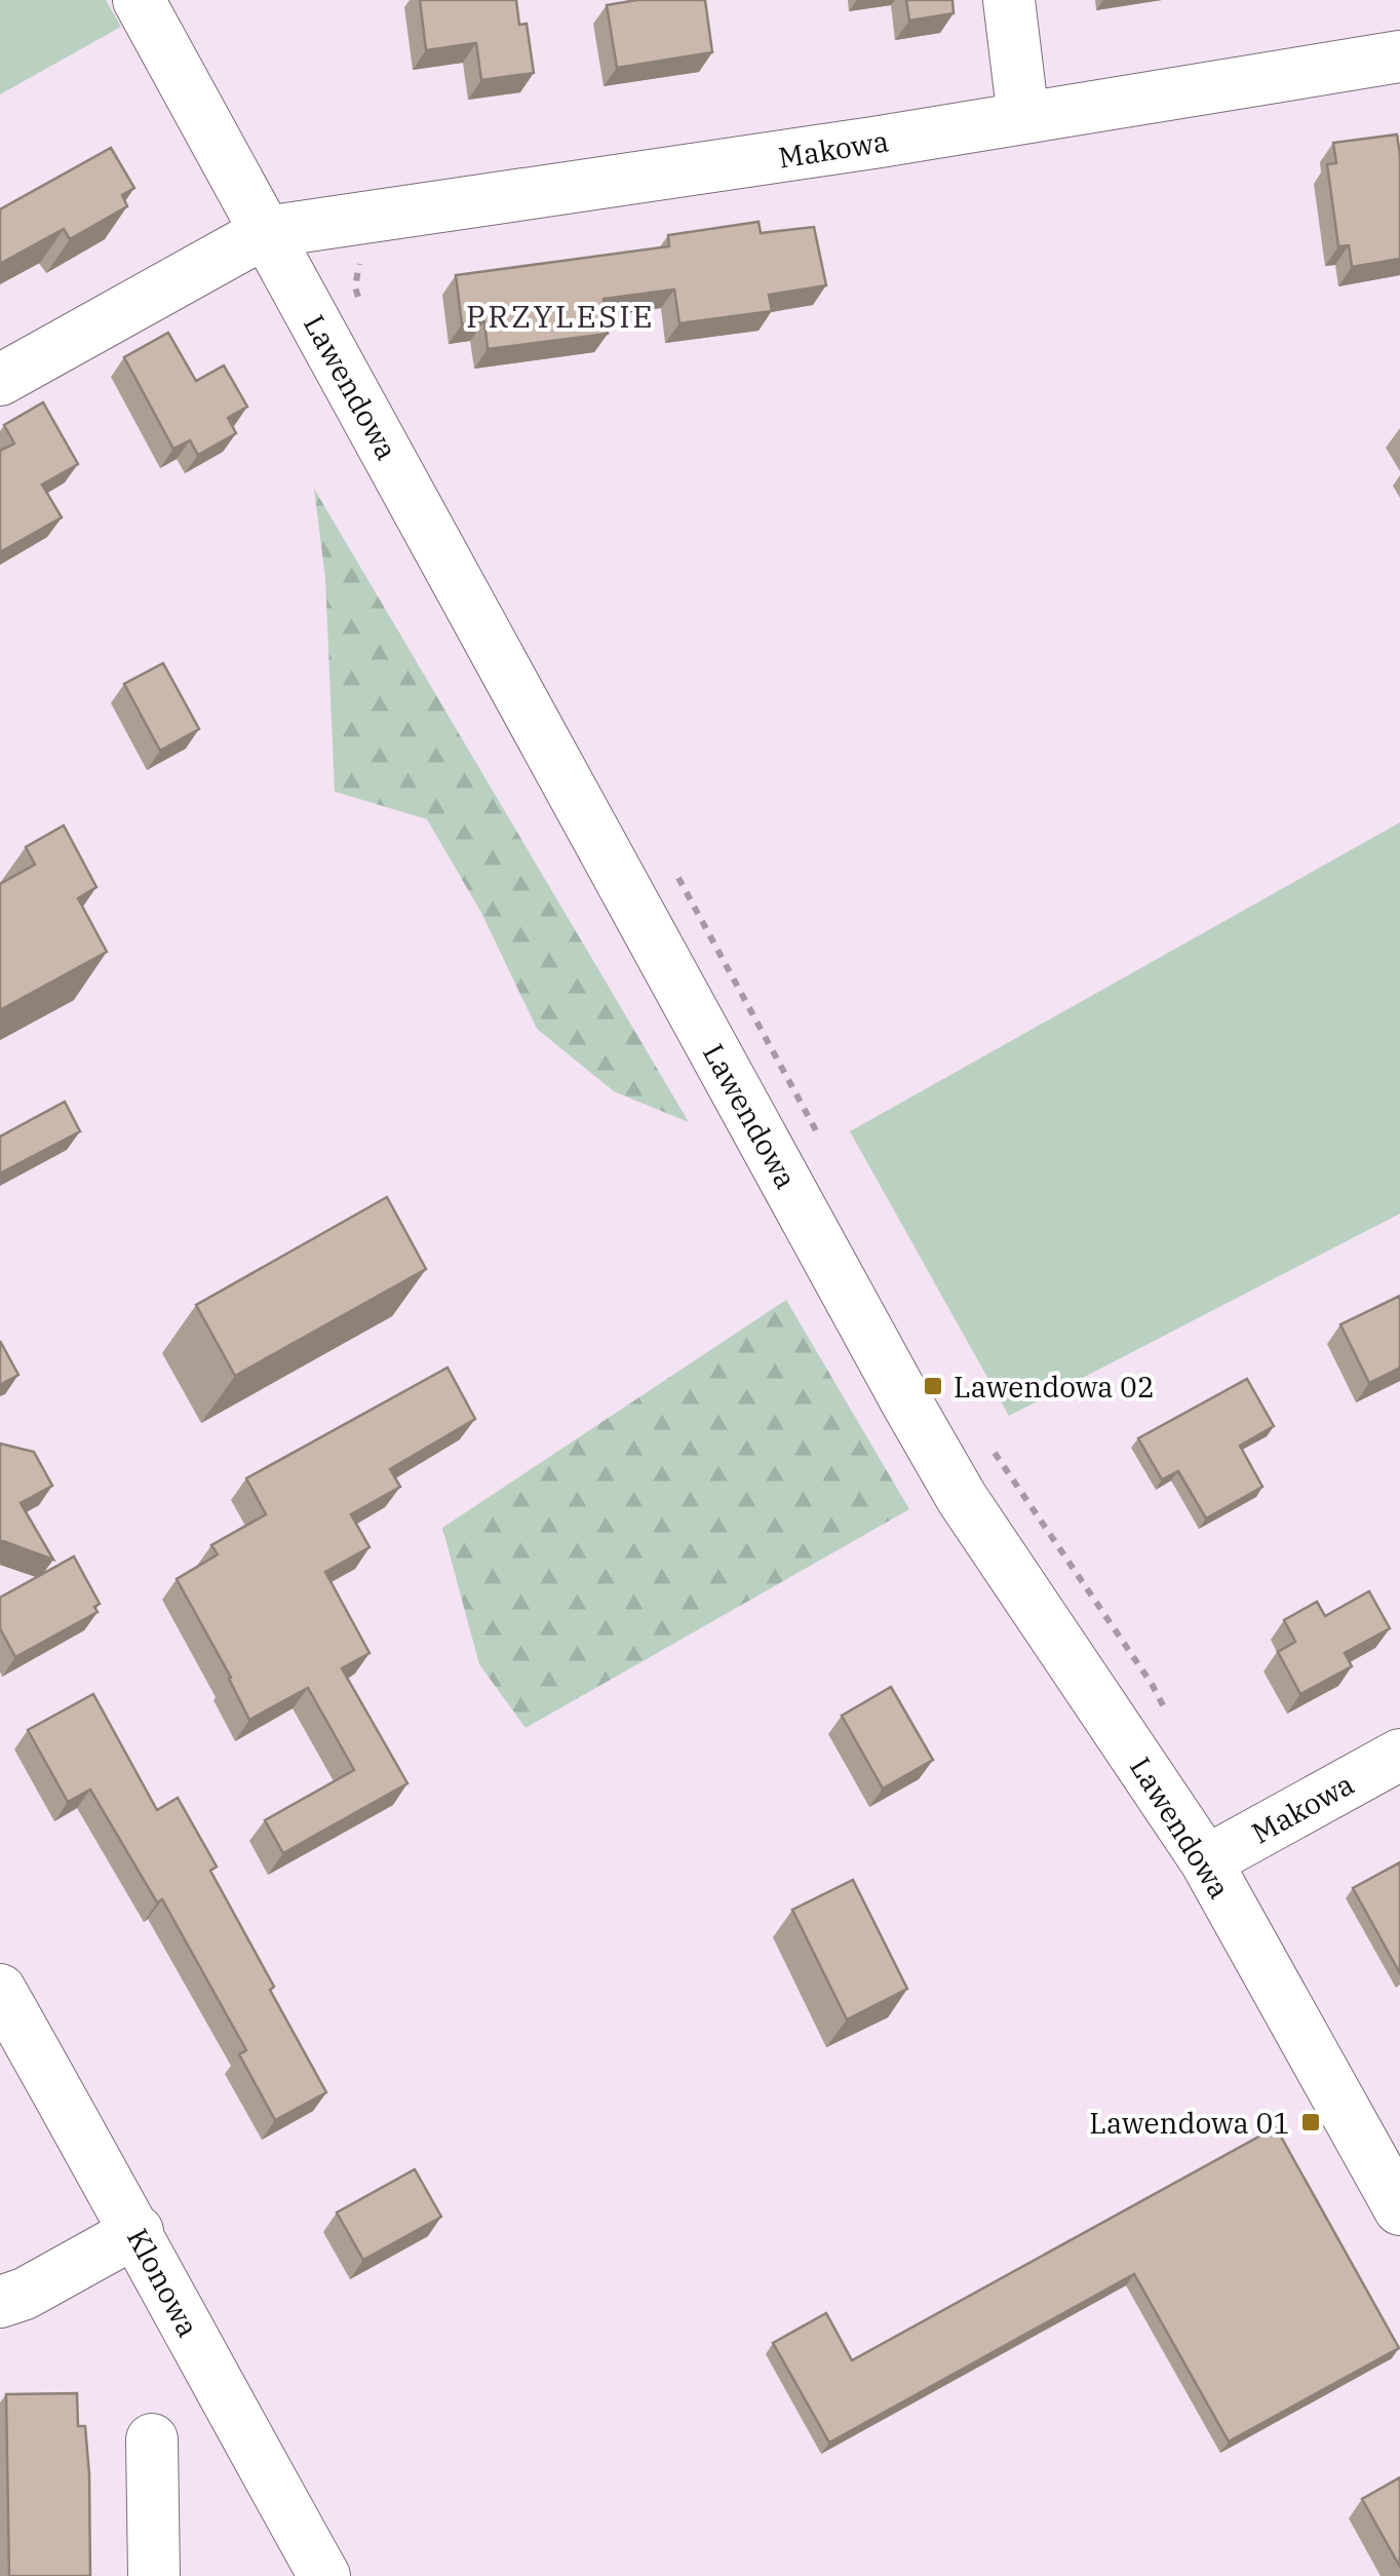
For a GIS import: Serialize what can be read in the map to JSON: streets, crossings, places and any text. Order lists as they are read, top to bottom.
{
  "streets": {
    "street": ["Makowa", "Lawendowa", "Klonowa"]
  },
  "crossings": [
    ["Makowa", "Lawendowa"]
  ],
  "districts": ["PRZYLESIE"],
  "places": {
    "transit": ["Lawendowa 02", "Lawendowa 01"]
  }
}
